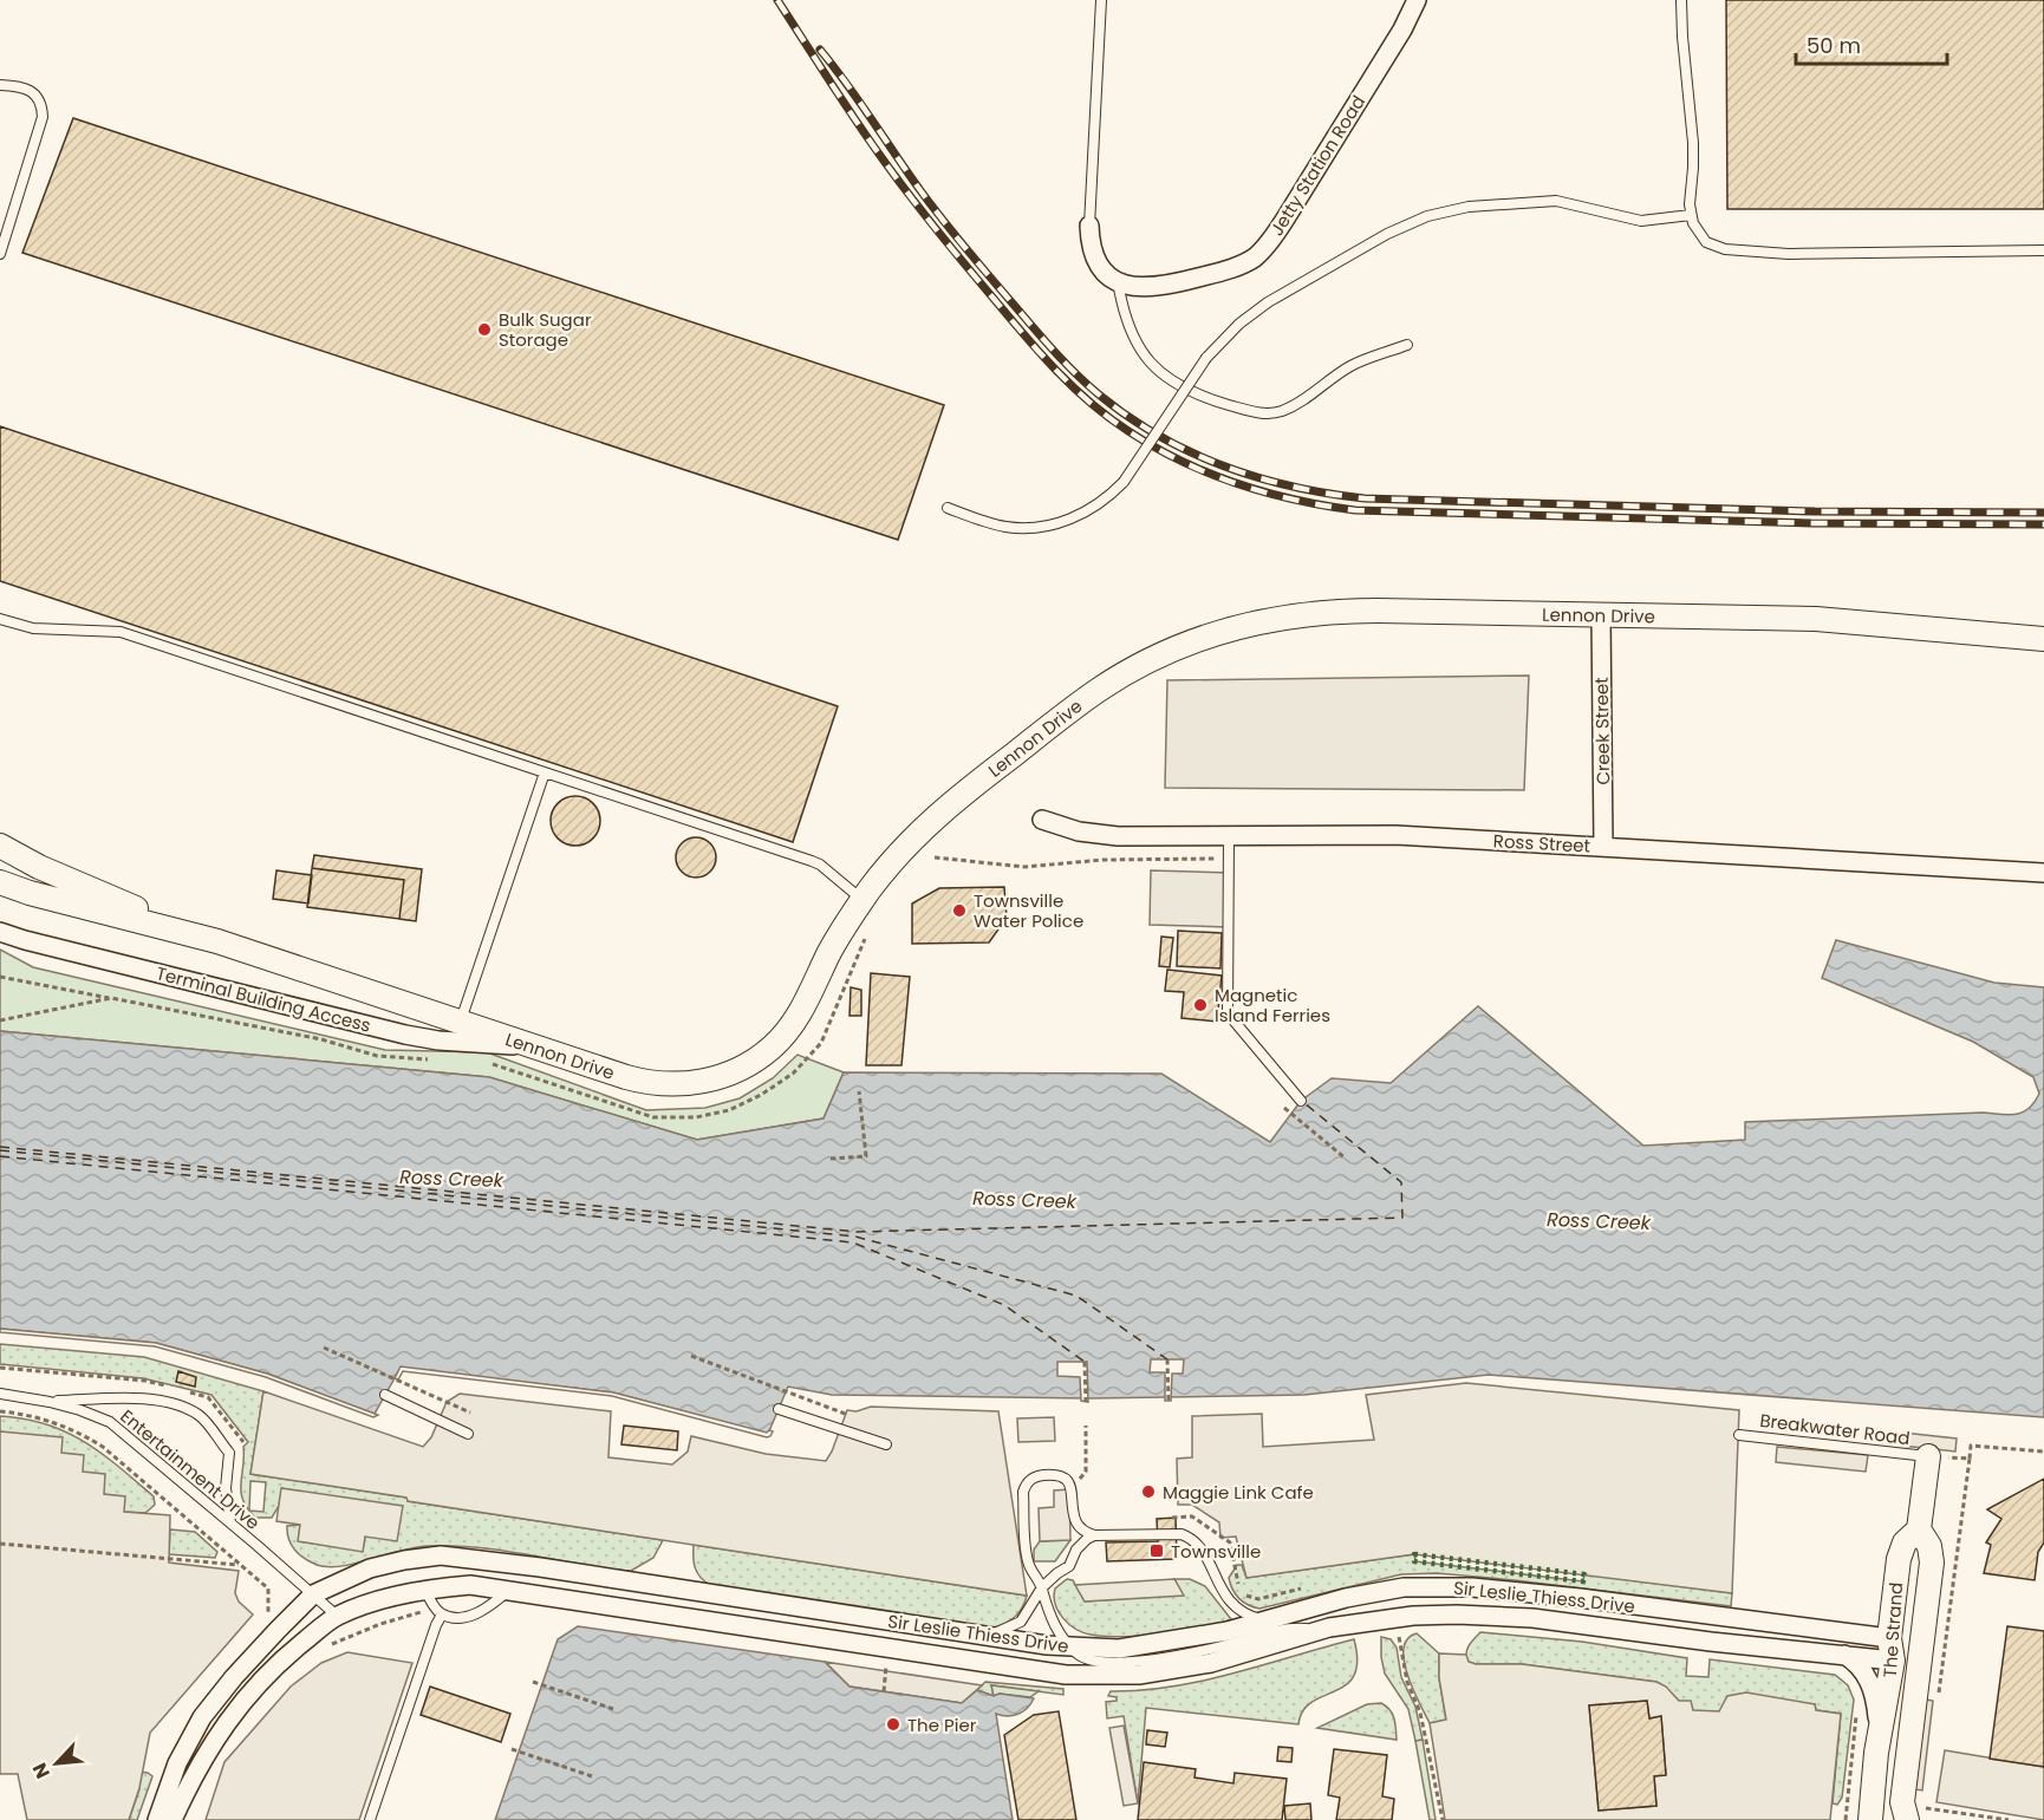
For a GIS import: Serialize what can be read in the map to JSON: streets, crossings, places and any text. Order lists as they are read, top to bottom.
{
  "streets": {
    "street": [
      "Jetty Station Road",
      "Lennon Drive",
      "Creek Street",
      "Ross Street",
      "Terminal Building Access",
      "Sir Leslie Thiess Drive",
      "The Strand"
    ],
    "lane": ["Breakwater Road", "Entertainment Drive"]
  },
  "crossings": [
    ["Lennon Drive", "Creek Street"],
    ["Lennon Drive", "Terminal Building Access"],
    ["Creek Street", "Ross Street"],
    ["Breakwater Road", "The Strand"],
    ["Entertainment Drive", "Sir Leslie Thiess Drive"],
    ["Sir Leslie Thiess Drive", "The Strand"]
  ],
  "water": ["Ross Creek"],
  "places": {
    "other": [
      "Bulk Sugar Storage",
      "Townsville Water Police",
      "Magnetic Island Ferries",
      "Maggie Link Cafe",
      "The Pier"
    ],
    "transit": ["Townsville"]
  },
  "scale_bar": "50 m",
  "north": "bottom left"
}
